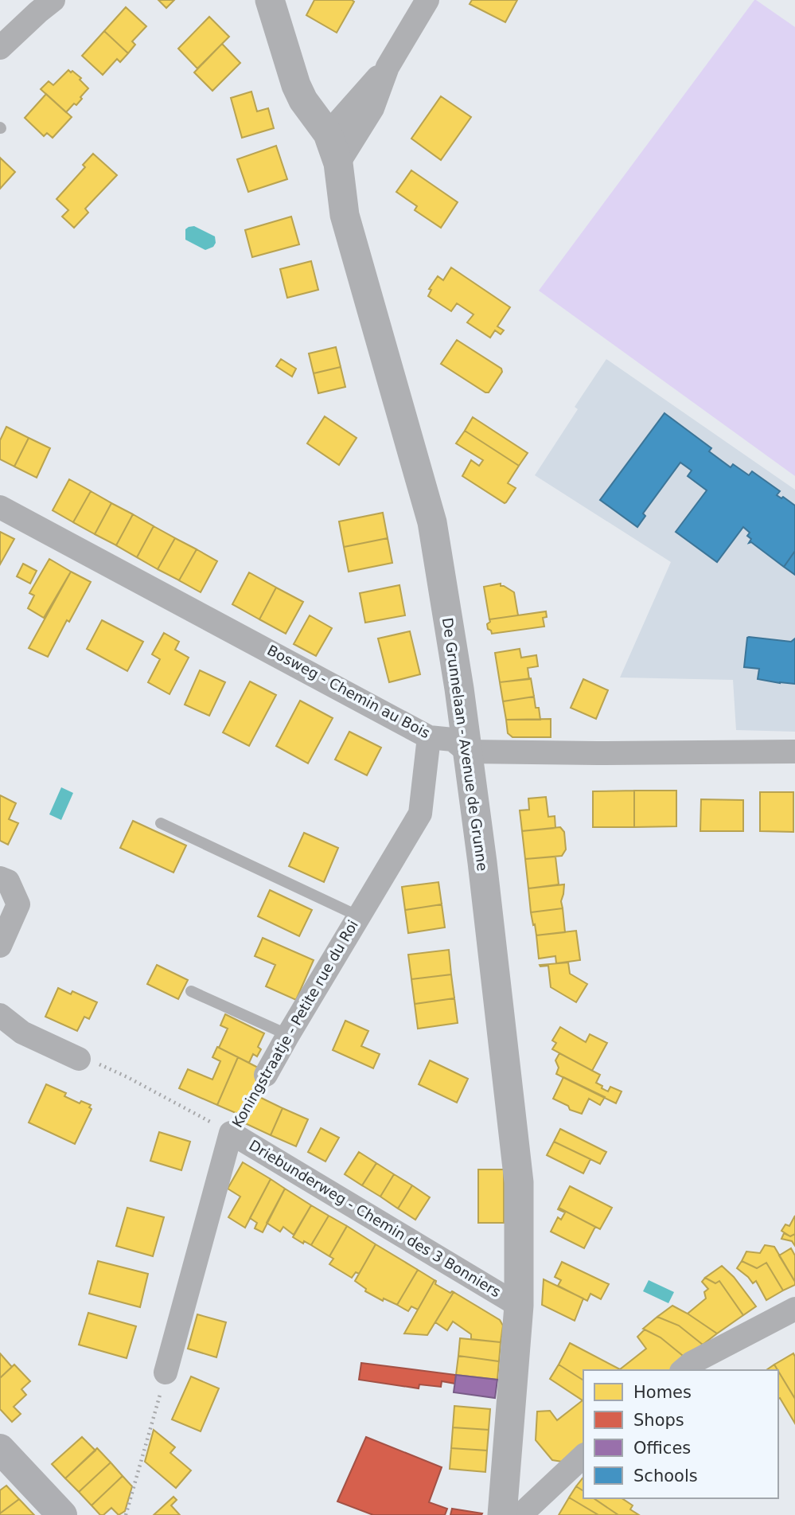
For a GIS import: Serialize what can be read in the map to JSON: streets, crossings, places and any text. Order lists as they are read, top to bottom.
{
  "streets": {
    "street": [
      "Bosweg - Chemin au Bois",
      "De Grunnelaan - Avenue de Grunne",
      "Koningstraatje - Petite rue du Roi",
      "Driebunderweg - Chemin des 3 Bonniers"
    ]
  },
  "crossings": [
    ["Bosweg - Chemin au Bois", "De Grunnelaan - Avenue de Grunne"],
    ["Bosweg - Chemin au Bois", "Koningstraatje - Petite rue du Roi"],
    ["De Grunnelaan - Avenue de Grunne", "Driebunderweg - Chemin des 3 Bonniers"],
    ["Koningstraatje - Petite rue du Roi", "Driebunderweg - Chemin des 3 Bonniers"]
  ],
  "legend": [
    "Homes",
    "Shops",
    "Offices",
    "Schools"
  ]
}
